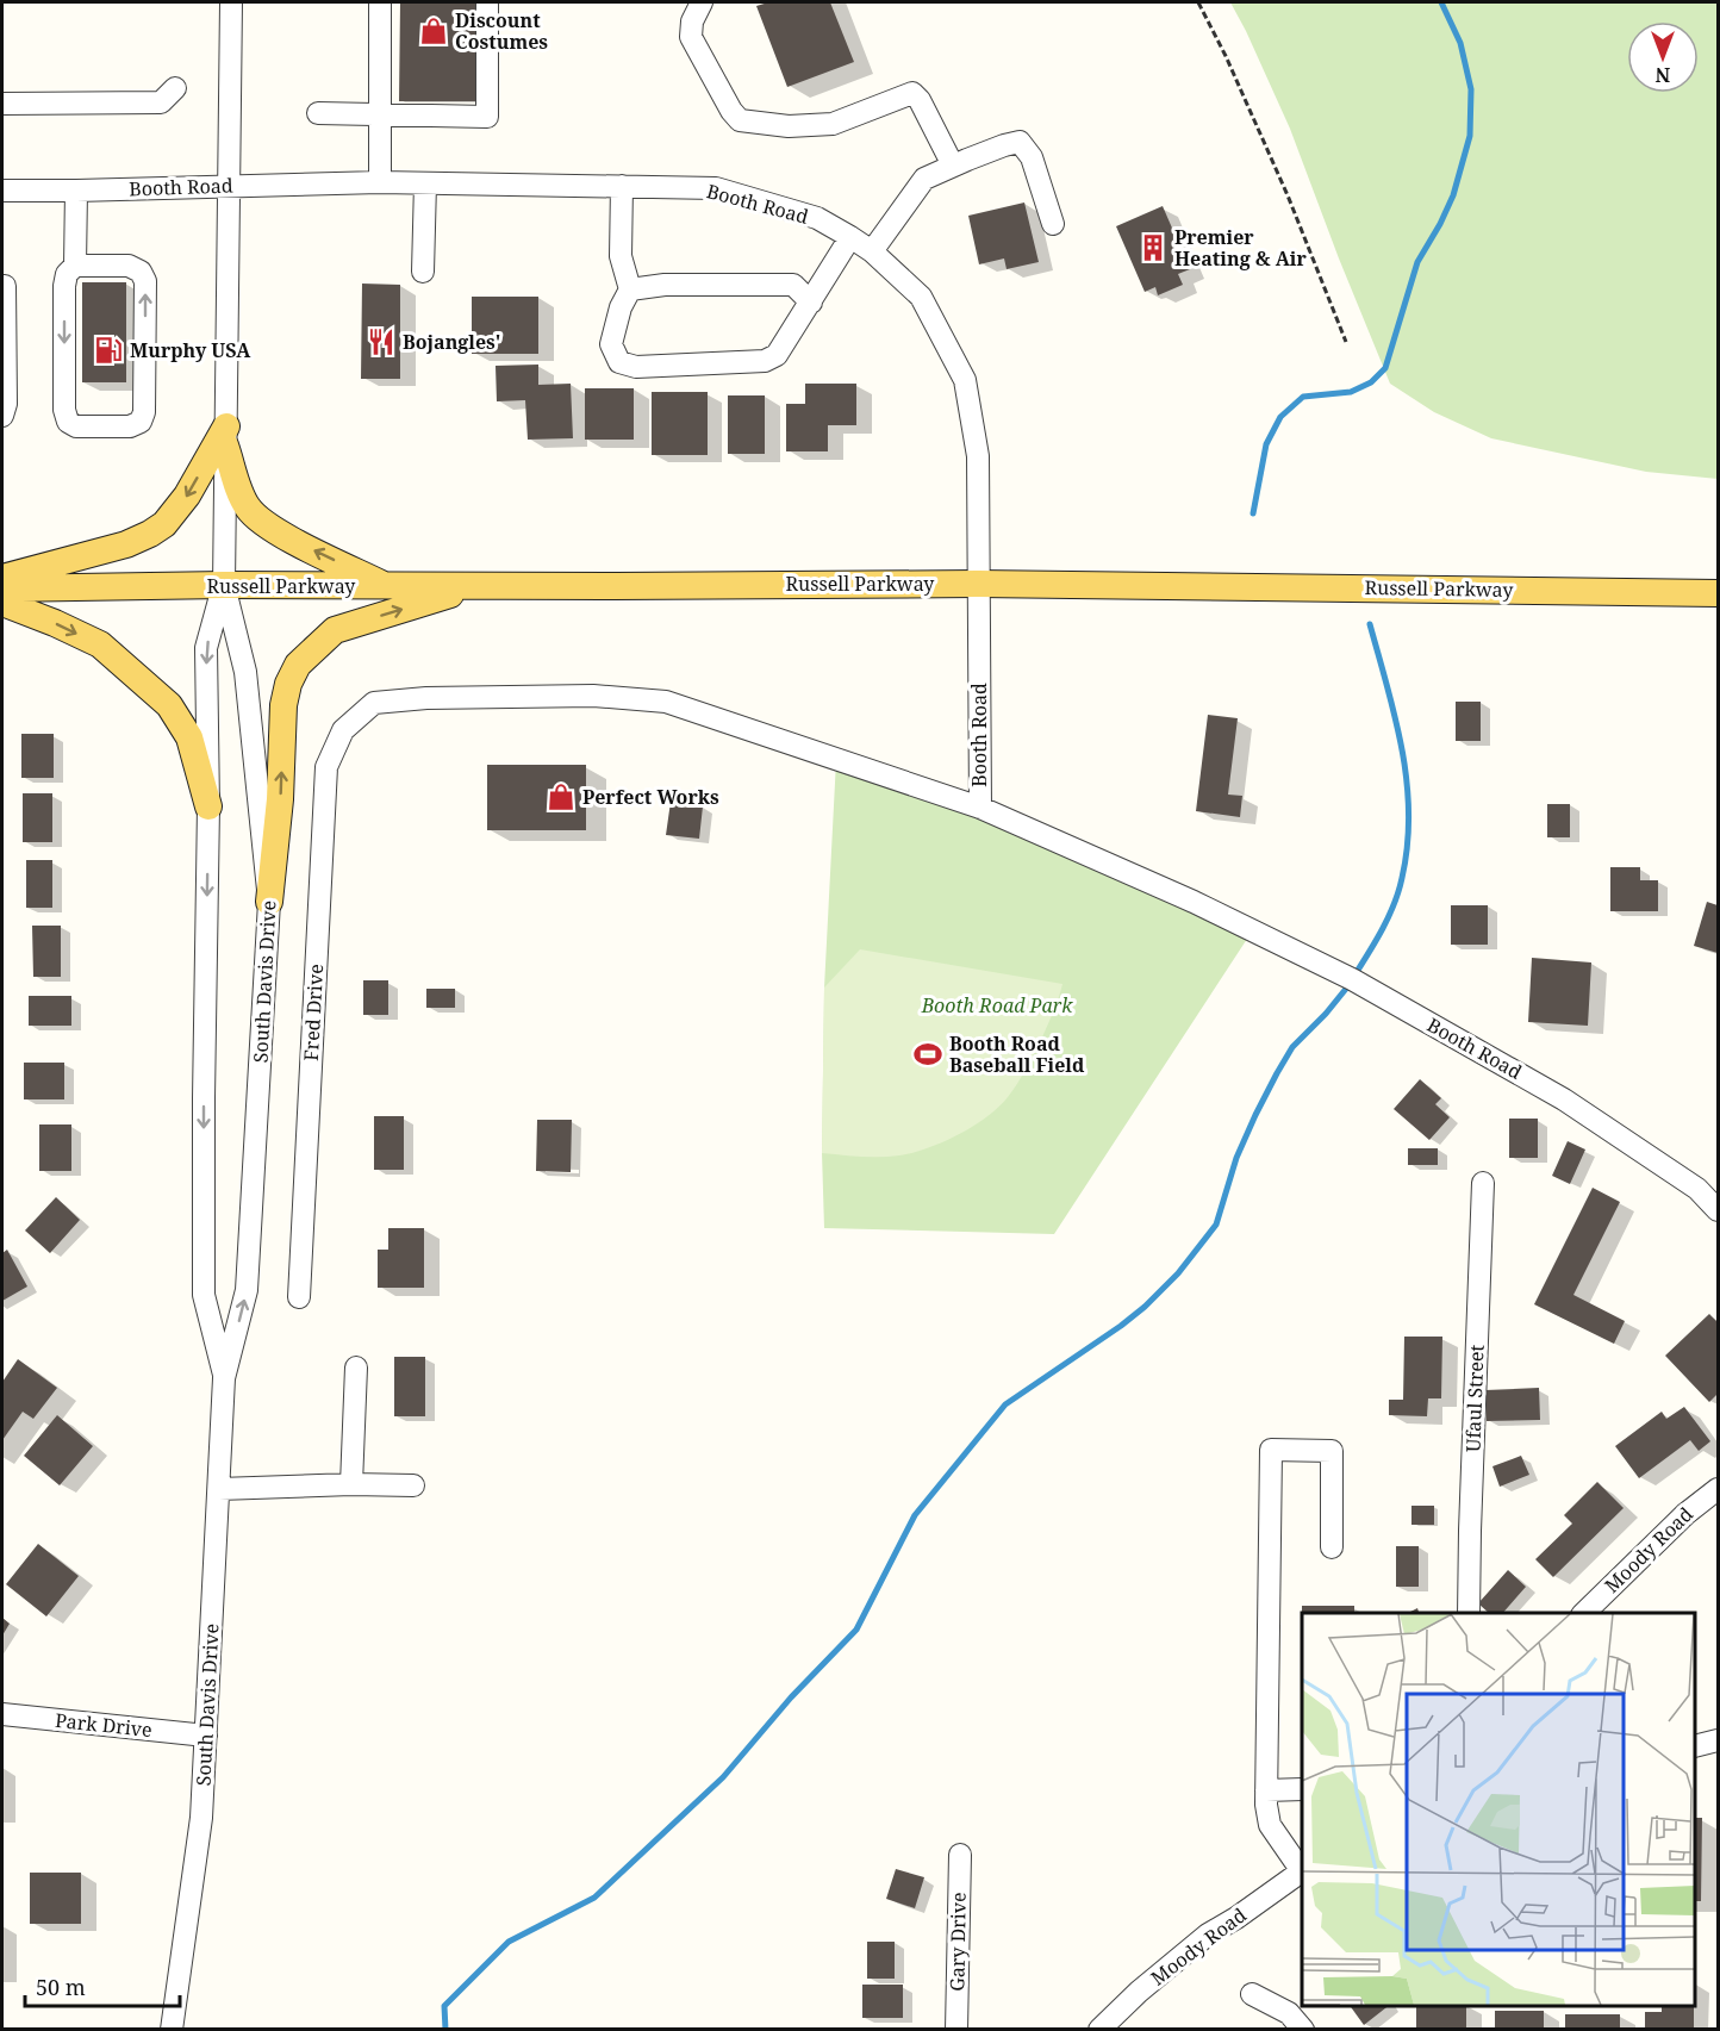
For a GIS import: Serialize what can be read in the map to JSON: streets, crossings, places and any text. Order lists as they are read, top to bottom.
{
  "streets": {
    "main road": ["Russell Parkway"],
    "street": [
      "Booth Road",
      "South Davis Drive",
      "Fred Drive",
      "Ufaul Street",
      "Moody Road",
      "Park Drive",
      "Gary Drive"
    ]
  },
  "crossings": [
    ["Booth Road", "Russell Parkway"],
    ["Booth Road", "South Davis Drive"],
    ["Booth Road", "Fred Drive"],
    ["Russell Parkway", "South Davis Drive"],
    ["South Davis Drive", "Park Drive"]
  ],
  "parks": ["Booth Road Park"],
  "places": {
    "shop": ["Discount Costumes", "Perfect Works"],
    "building": ["Premier Heating & Air"],
    "restaurant": ["Bojangles'"],
    "fuel station": ["Murphy USA"],
    "sports": ["Booth Road Baseball Field"]
  },
  "scale_bar": "50 m",
  "north": "bottom"
}
